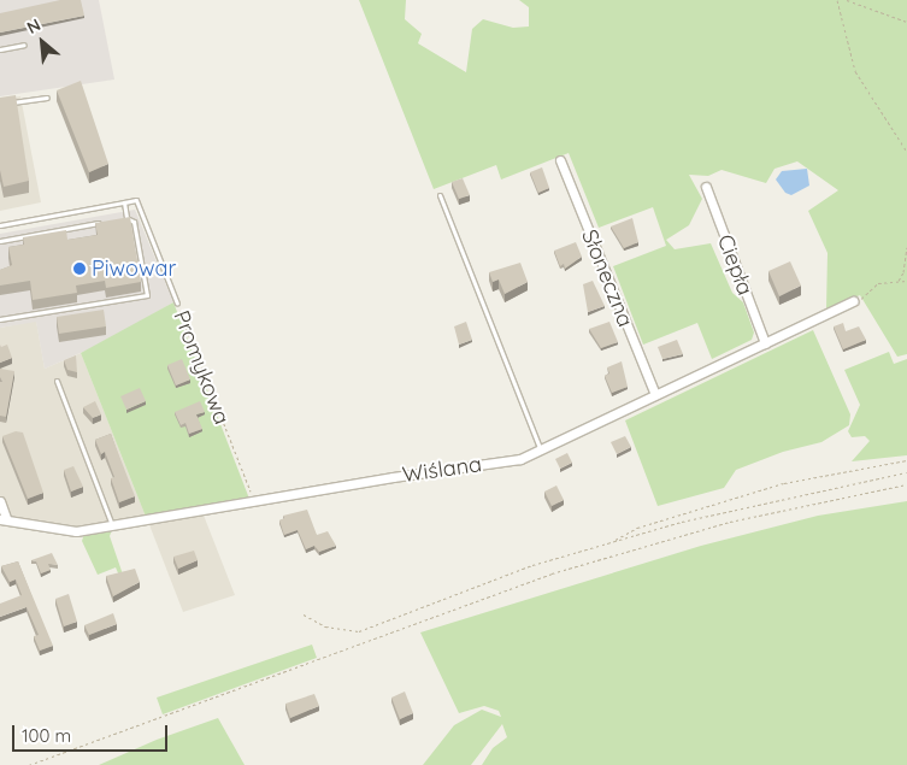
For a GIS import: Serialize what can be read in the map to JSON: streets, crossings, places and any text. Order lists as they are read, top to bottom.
{
  "streets": {
    "street": ["Ciepła", "Słoneczna", "Wiślana"],
    "lane": ["Promykowa"]
  },
  "crossings": [
    ["Ciepła", "Wiślana"],
    ["Słoneczna", "Wiślana"],
    ["Promykowa", "Wiślana"]
  ],
  "places": ["Piwowar"],
  "scale_bar": "100 m",
  "north": "top left"
}
